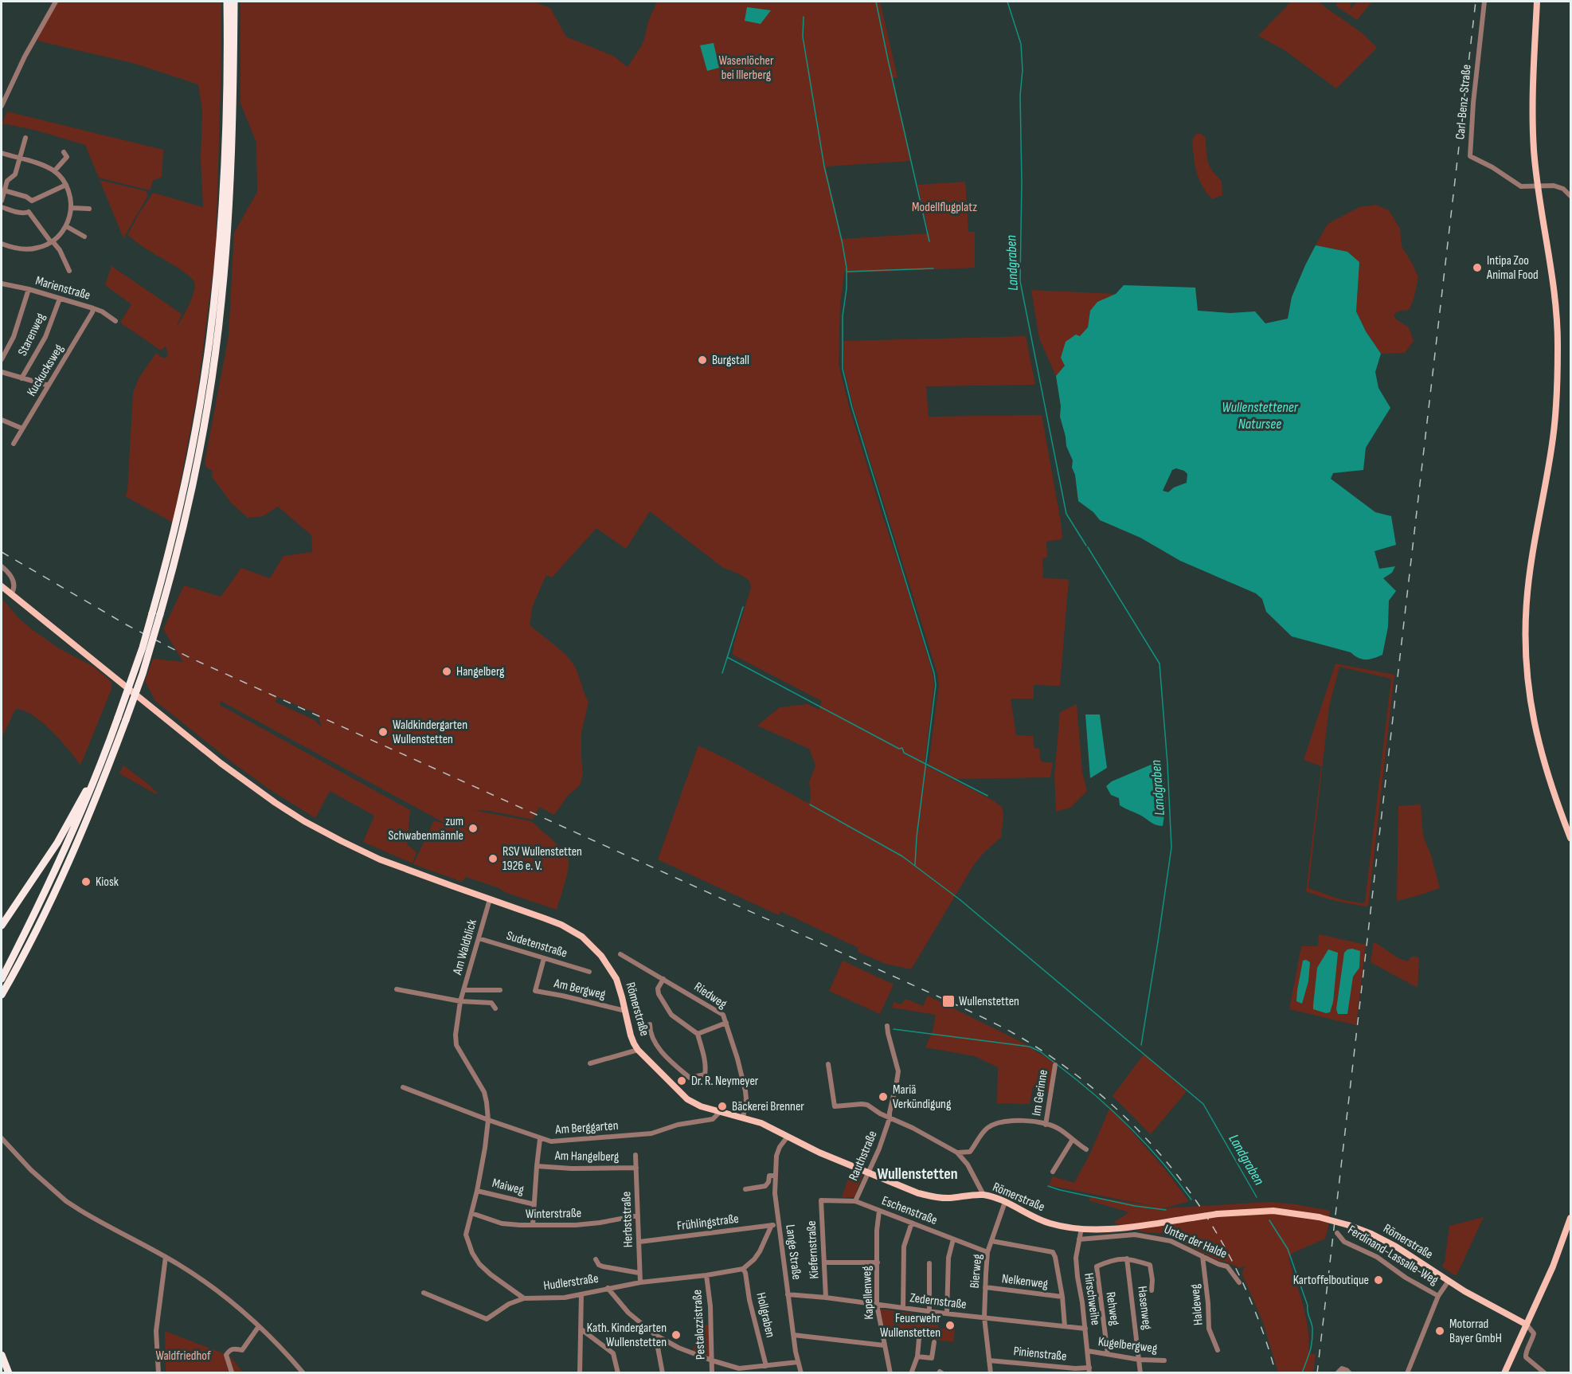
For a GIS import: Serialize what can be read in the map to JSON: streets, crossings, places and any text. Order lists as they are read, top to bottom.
{
  "streets": {
    "main road": ["Römerstraße"],
    "street": [
      "Carl-Benz-Straße",
      "Marienstraße",
      "Starenweg",
      "Kuckucksweg",
      "Sudetenstraße",
      "Am Waldblick",
      "Am Bergweg",
      "Riedweg",
      "Im Gerinne",
      "Am Berggarten",
      "Rauthstraße",
      "Am Hangelberg",
      "Maiweg",
      "Eschenstraße",
      "Winterstraße",
      "Herbststraße",
      "Frühlingstraße",
      "Unter der Halde",
      "Kiefernstraße",
      "Lange Straße",
      "Ferdinand-Lassalle-Weg",
      "Bierweg",
      "Nelkenweg",
      "Hudlerstraße",
      "Kapellenweg",
      "Hirschweihe",
      "Zedernstraße",
      "Haldeweg",
      "Hasenweg",
      "Rehweg",
      "Hollgraben",
      "Pestalozzistraße",
      "Kugelbergweg",
      "Pinienstraße"
    ]
  },
  "crossings": [
    ["Marienstraße", "Starenweg"],
    ["Marienstraße", "Kuckucksweg"],
    ["Sudetenstraße", "Am Waldblick"],
    ["Sudetenstraße", "Am Bergweg"],
    ["Am Waldblick", "Römerstraße"],
    ["Am Waldblick", "Am Berggarten"],
    ["Am Bergweg", "Römerstraße"],
    ["Riedweg", "Römerstraße"],
    ["Römerstraße", "Am Berggarten"],
    ["Römerstraße", "Rauthstraße"],
    ["Römerstraße", "Lange Straße"],
    ["Römerstraße", "Bierweg"],
    ["Römerstraße", "Hirschweihe"],
    ["Rauthstraße", "Eschenstraße"],
    ["Am Hangelberg", "Herbststraße"],
    ["Eschenstraße", "Kiefernstraße"],
    ["Eschenstraße", "Bierweg"],
    ["Eschenstraße", "Kapellenweg"],
    ["Winterstraße", "Herbststraße"],
    ["Herbststraße", "Frühlingstraße"],
    ["Herbststraße", "Hudlerstraße"],
    ["Frühlingstraße", "Lange Straße"],
    ["Unter der Halde", "Hirschweihe"],
    ["Unter der Halde", "Haldeweg"],
    ["Kiefernstraße", "Zedernstraße"],
    ["Lange Straße", "Zedernstraße"],
    ["Bierweg", "Nelkenweg"],
    ["Bierweg", "Zedernstraße"],
    ["Bierweg", "Pinienstraße"],
    ["Hudlerstraße", "Hollgraben"],
    ["Hudlerstraße", "Pestalozzistraße"],
    ["Kapellenweg", "Zedernstraße"],
    ["Hirschweihe", "Zedernstraße"],
    ["Hirschweihe", "Kugelbergweg"],
    ["Hirschweihe", "Pinienstraße"],
    ["Hasenweg", "Rehweg"],
    ["Hasenweg", "Kugelbergweg"],
    ["Rehweg", "Kugelbergweg"]
  ],
  "districts": ["Wullenstetten"],
  "water": ["Landgraben", "Wullenstettener Natursee"],
  "parks": ["Wasenlöcher bei Illerberg", "Modellflugplatz", "Waldfriedhof"],
  "places": {
    "other": [
      "Intipa Zoo Animal Food",
      "Burgstall",
      "Hangelberg",
      "Waldkindergarten Wullenstetten",
      "zum Schwabenmännle",
      "RSV Wullenstetten 1926 e. V.",
      "Kiosk",
      "Dr. R. Neymeyer",
      "Mariä Verkündigung",
      "Bäckerei Brenner",
      "Kartoffelboutique",
      "Feuerwehr Wullenstetten",
      "Motorrad Bayer GmbH",
      "Kath. Kindergarten Wullenstetten"
    ],
    "transit": ["Wullenstetten"]
  }
}
